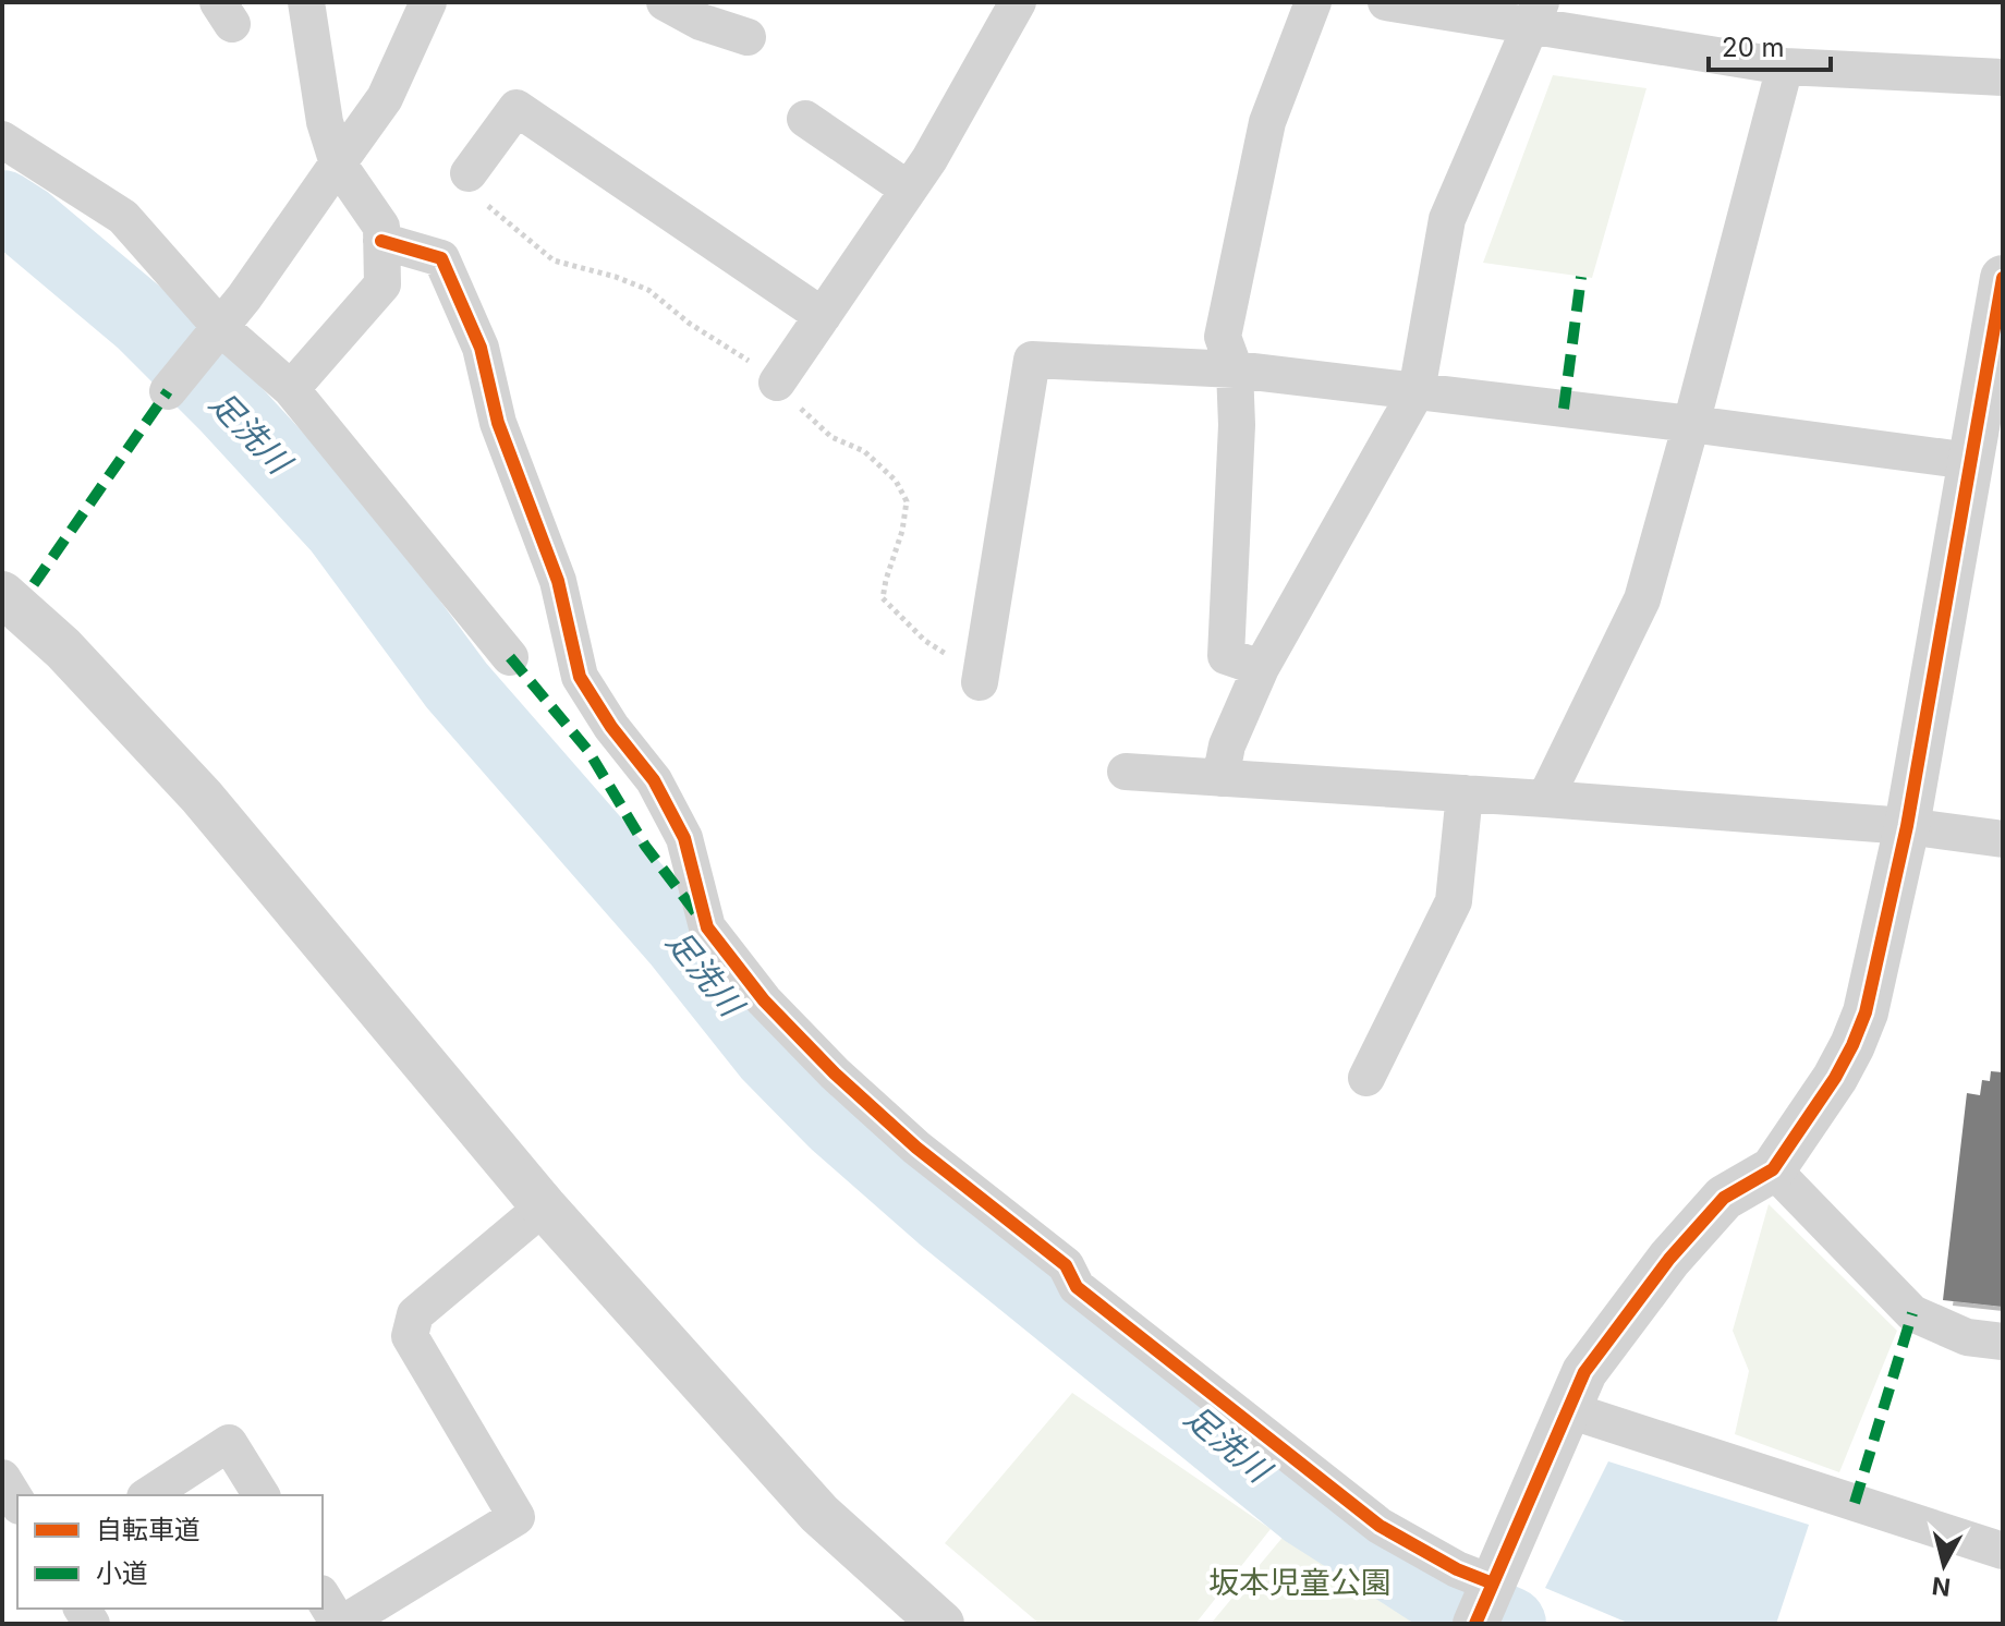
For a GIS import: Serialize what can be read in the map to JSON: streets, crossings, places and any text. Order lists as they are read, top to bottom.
{
  "water": ["足洗川"],
  "parks": ["坂本児童公園"],
  "legend": ["自転車道", "小道"],
  "scale_bar": "20 m",
  "north": "bottom"
}
